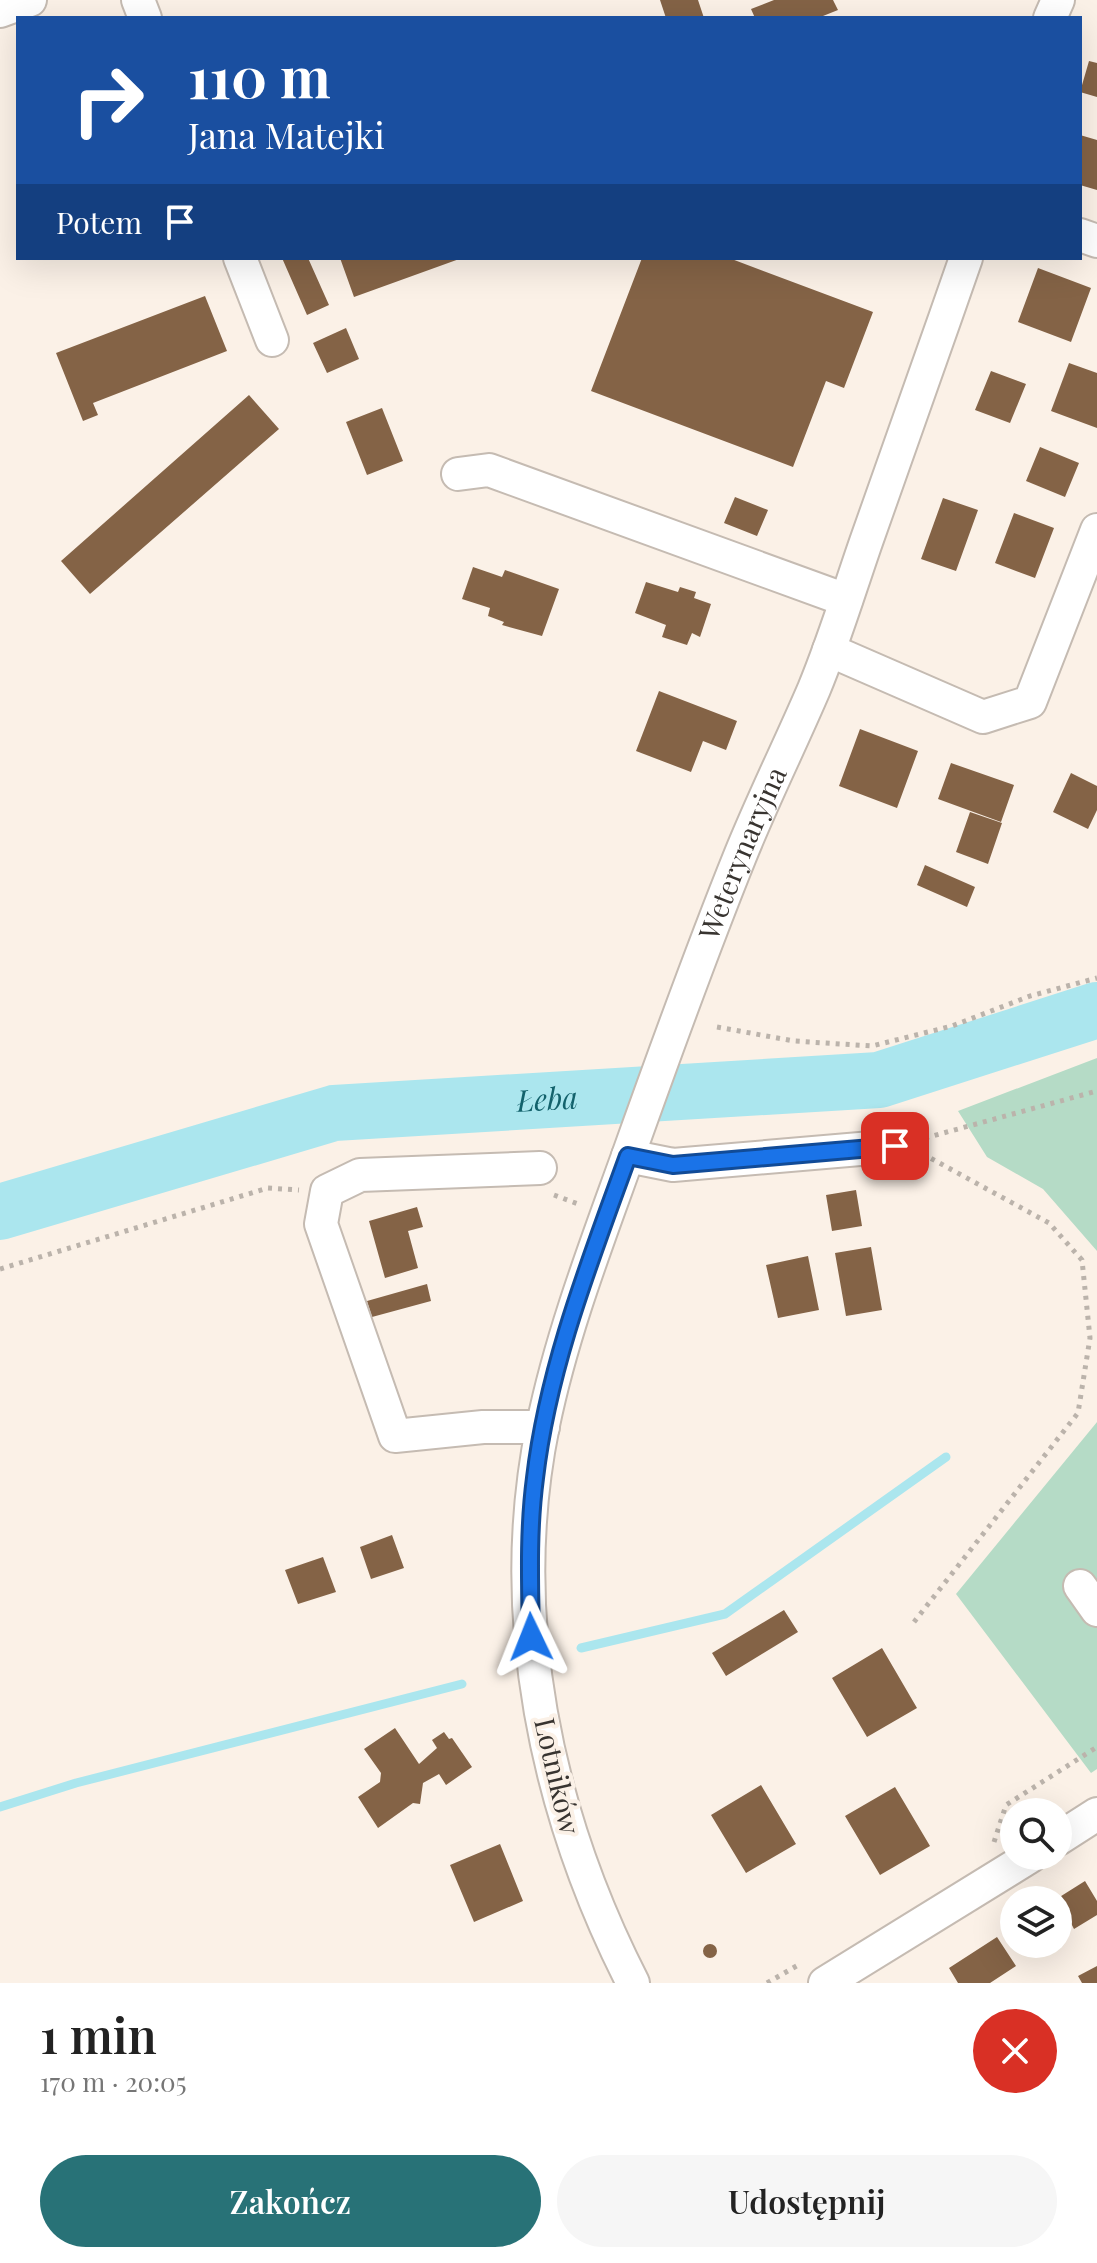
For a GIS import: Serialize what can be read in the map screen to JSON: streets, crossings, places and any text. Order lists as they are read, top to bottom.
{
  "streets": {
    "street": ["Weterynaryjna", "Lotników"]
  },
  "crossings": [
    ["Weterynaryjna", "Lotników"]
  ],
  "water": ["Łeba"],
  "page": {
    "turn": ["110 m", "Jana Matejki"],
    "then": "Potem",
    "heading": ["1 min", "170 m · 20:05"],
    "buttons": ["Zakończ", "Udostępnij"]
  }
}
